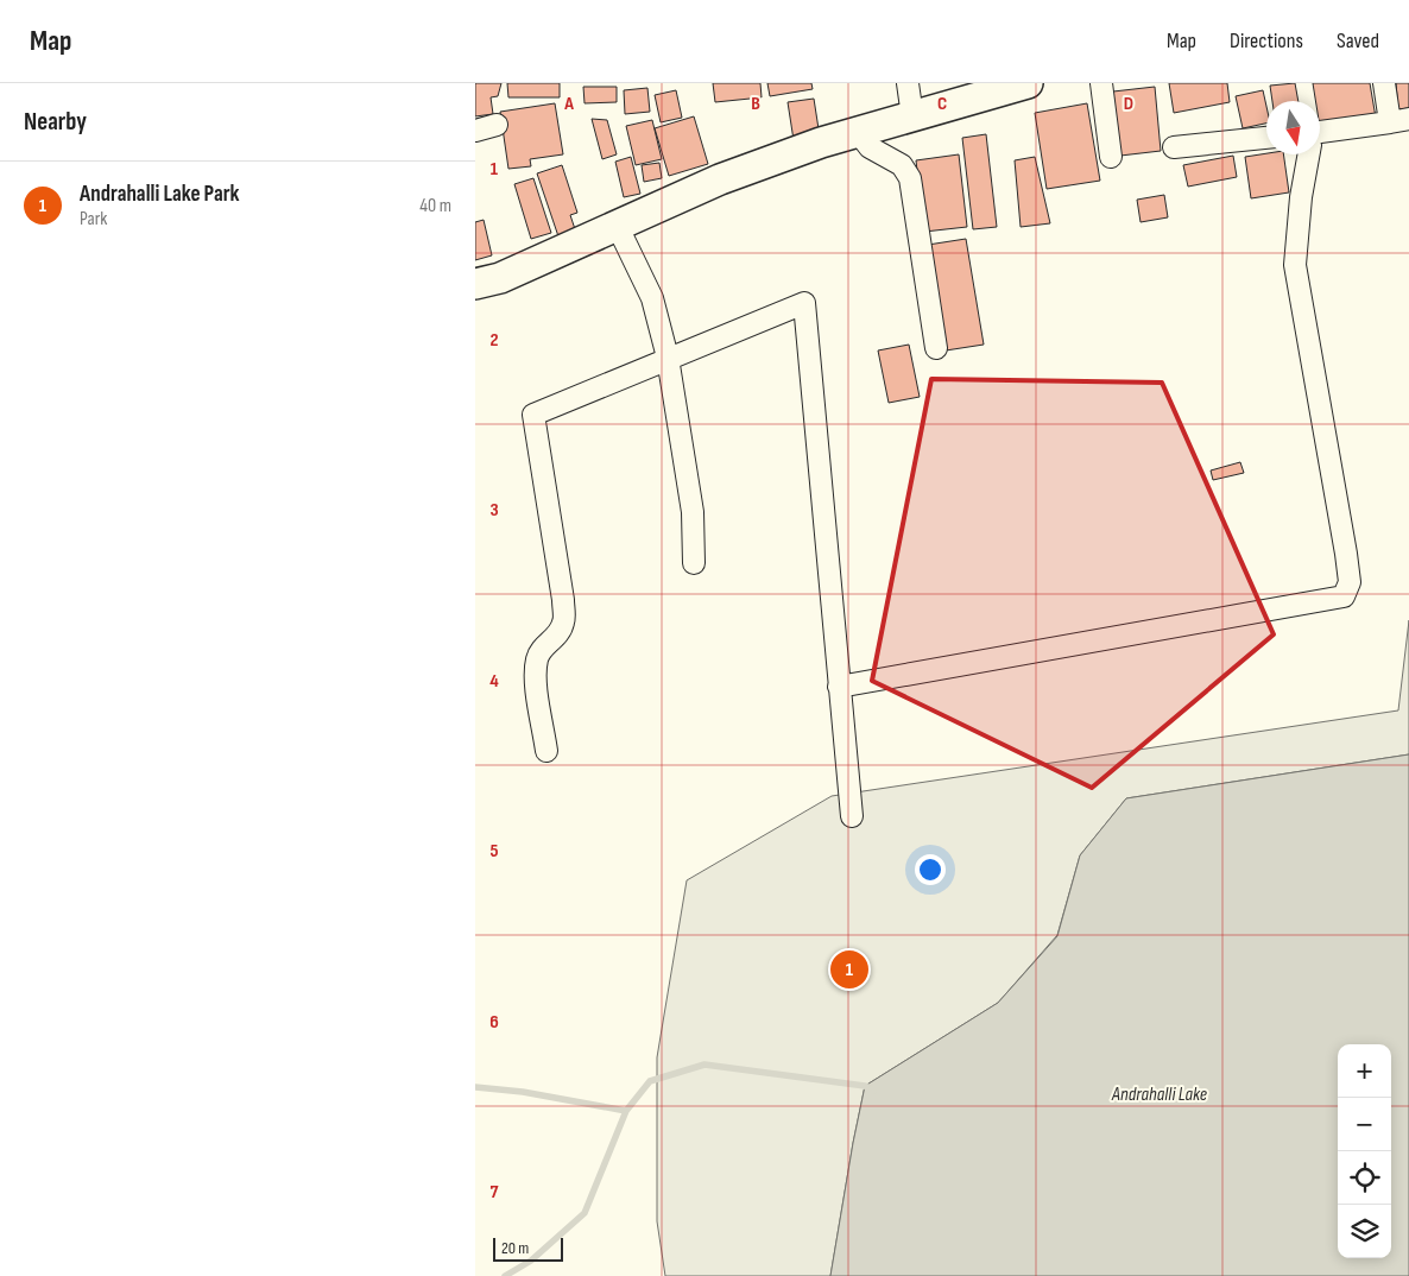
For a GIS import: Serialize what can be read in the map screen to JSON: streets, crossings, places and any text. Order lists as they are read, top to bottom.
{
  "water": ["Andrahalli Lake"],
  "scale_bar": "20 m",
  "north": "bottom",
  "page": {
    "header": "Map",
    "nav": ["Map", "Directions", "Saved"],
    "heading": "Nearby",
    "list": [
      {
        "mark": "1",
        "name": "Andrahalli Lake Park",
        "note": "Park",
        "value": "40 m"
      }
    ],
    "pins": "1",
    "map_buttons": ["+", "−"],
    "scale": "20 m"
  },
  "grid": {
    "columns": [
      "A",
      "B",
      "C",
      "D"
    ],
    "rows": [
      "1",
      "2",
      "3",
      "4",
      "5",
      "6",
      "7"
    ]
  }
}
